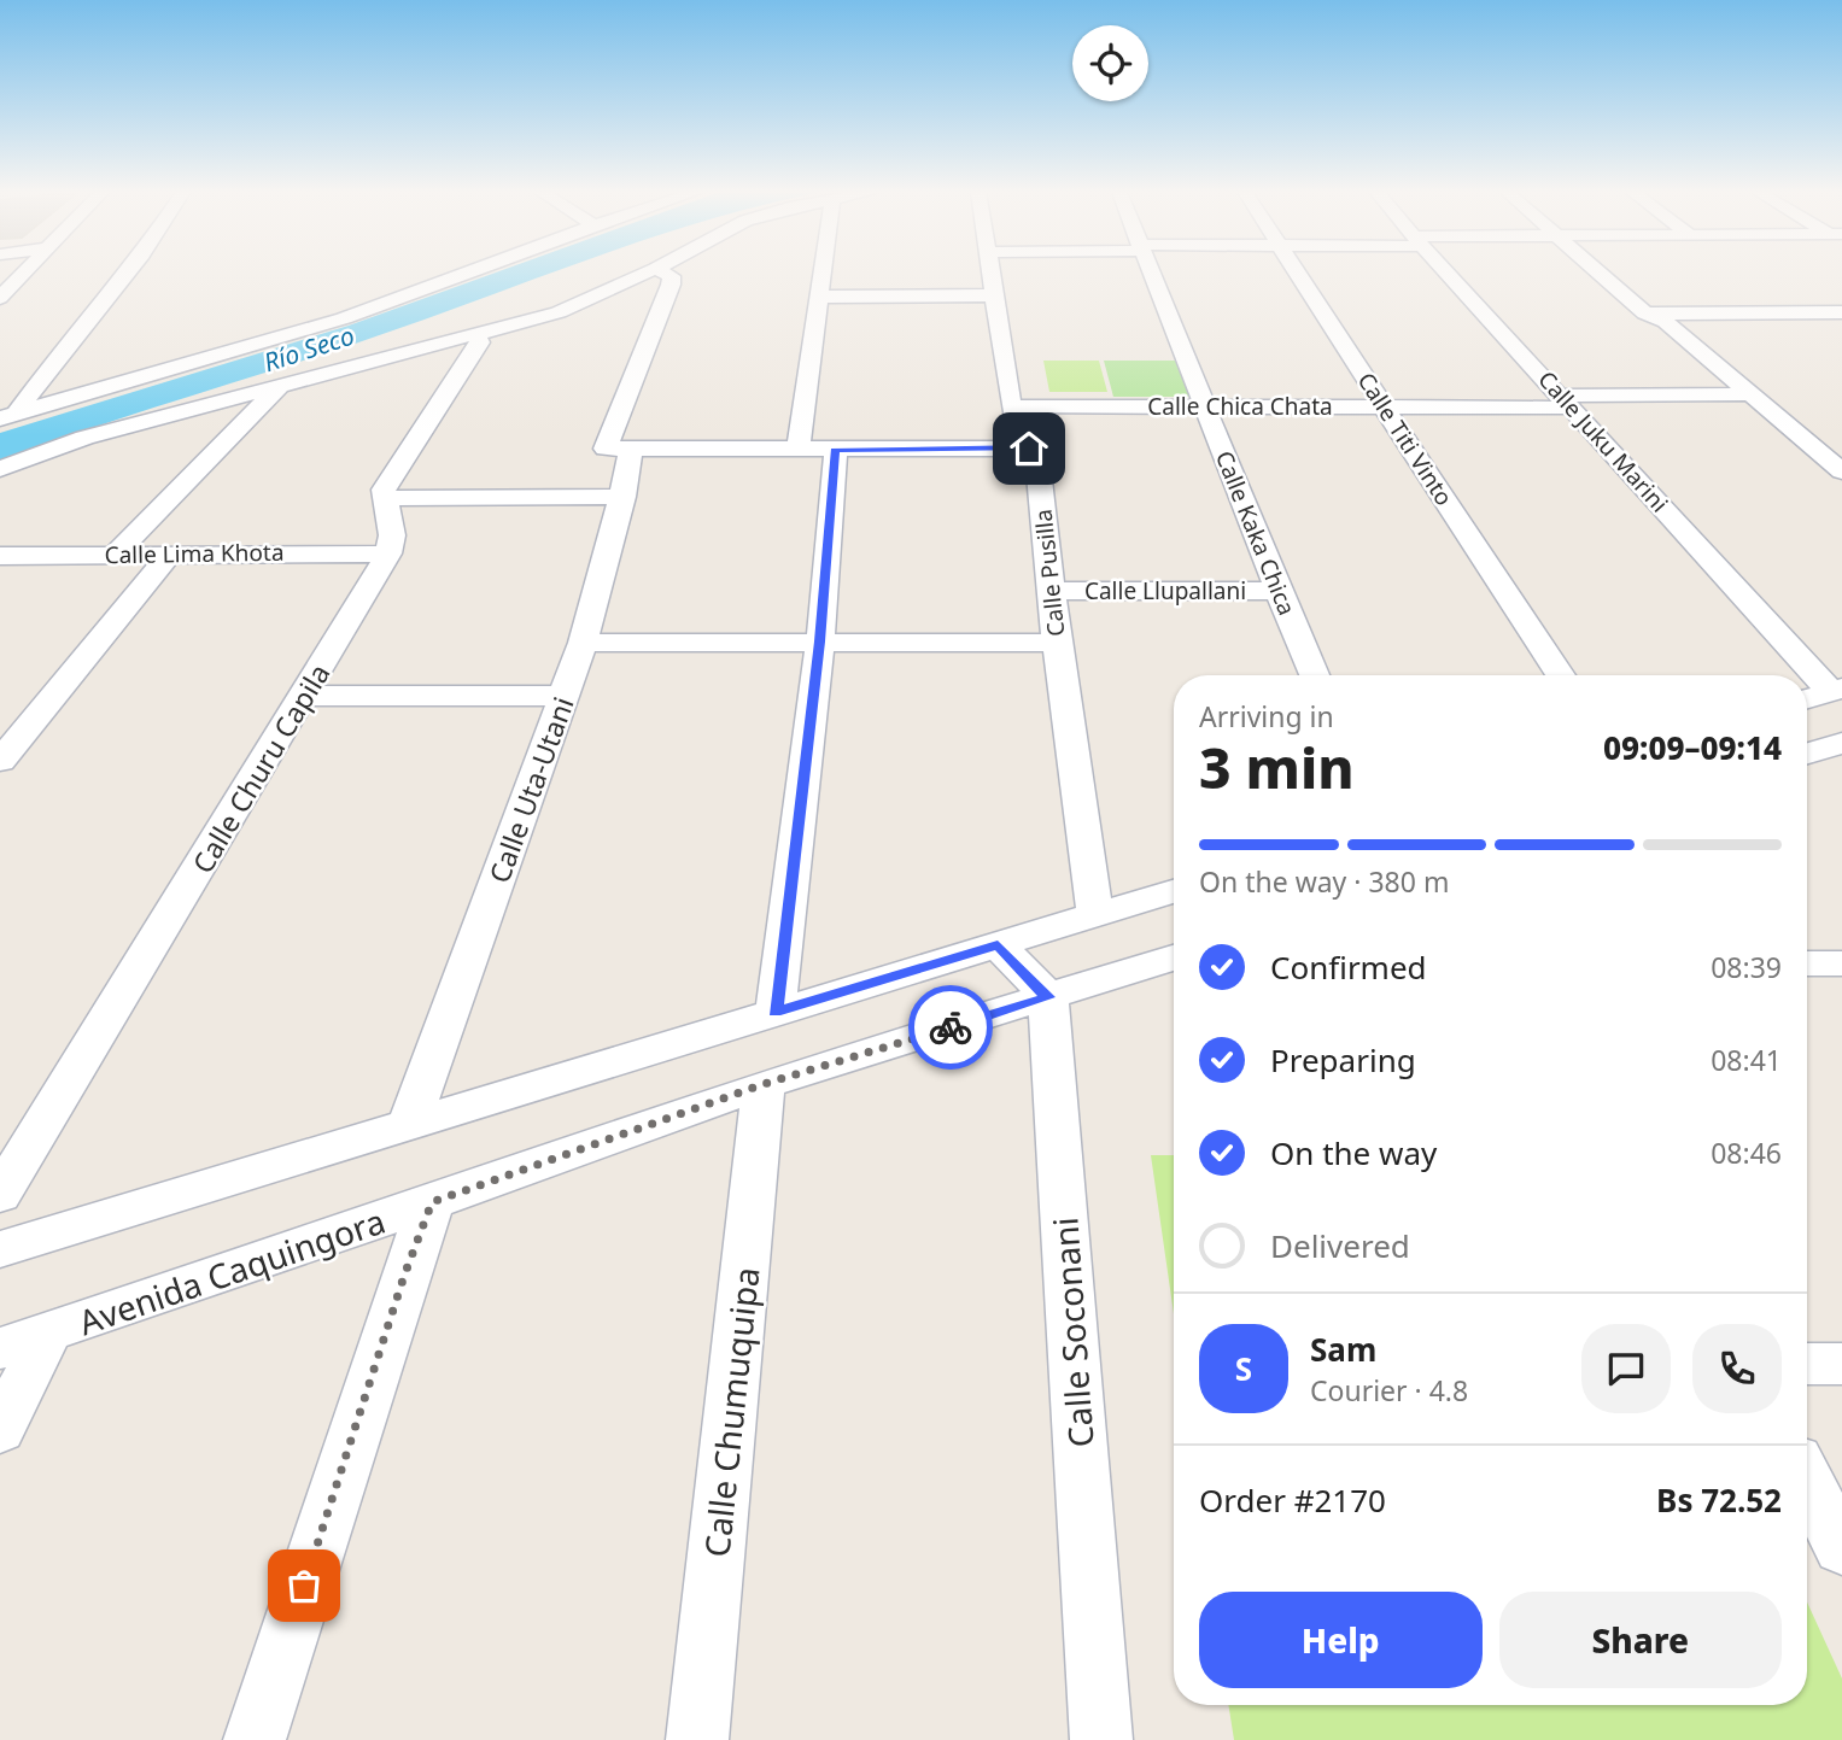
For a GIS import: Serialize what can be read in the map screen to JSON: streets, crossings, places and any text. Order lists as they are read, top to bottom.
{
  "streets": {
    "street": [
      "Calle Chica Chata",
      "Calle Titi Vinto",
      "Calle Juku Marini",
      "Calle Kaka Chica",
      "Calle Lima Khota",
      "Calle Pusilla",
      "Calle Llupallani",
      "Calle Churu Capila",
      "Calle Uta-Utani",
      "Avenida Caquingora",
      "Calle Soconani",
      "Calle Chumuquipa"
    ]
  },
  "crossings": [
    ["Calle Chica Chata", "Calle Titi Vinto"],
    ["Calle Chica Chata", "Calle Juku Marini"],
    ["Calle Chica Chata", "Calle Kaka Chica"],
    ["Calle Chica Chata", "Calle Pusilla"],
    ["Calle Kaka Chica", "Calle Llupallani"],
    ["Calle Lima Khota", "Calle Churu Capila"],
    ["Calle Pusilla", "Calle Llupallani"],
    ["Avenida Caquingora", "Calle Soconani"],
    ["Avenida Caquingora", "Calle Chumuquipa"]
  ],
  "water": ["Río Seco"],
  "page": {
    "heading": ["3 min", "Arriving in", "09:09–09:14"],
    "panel": [
      "Sam",
      "Courier · 4.8",
      "Order #2170",
      "Bs 72.52"
    ],
    "bar": "On the way · 380 m",
    "list": [
      ["Confirmed", "08:39"],
      ["Preparing", "08:41"],
      ["On the way", "08:46"],
      "Delivered"
    ],
    "round": "S",
    "buttons": ["Help", "Share"]
  }
}
